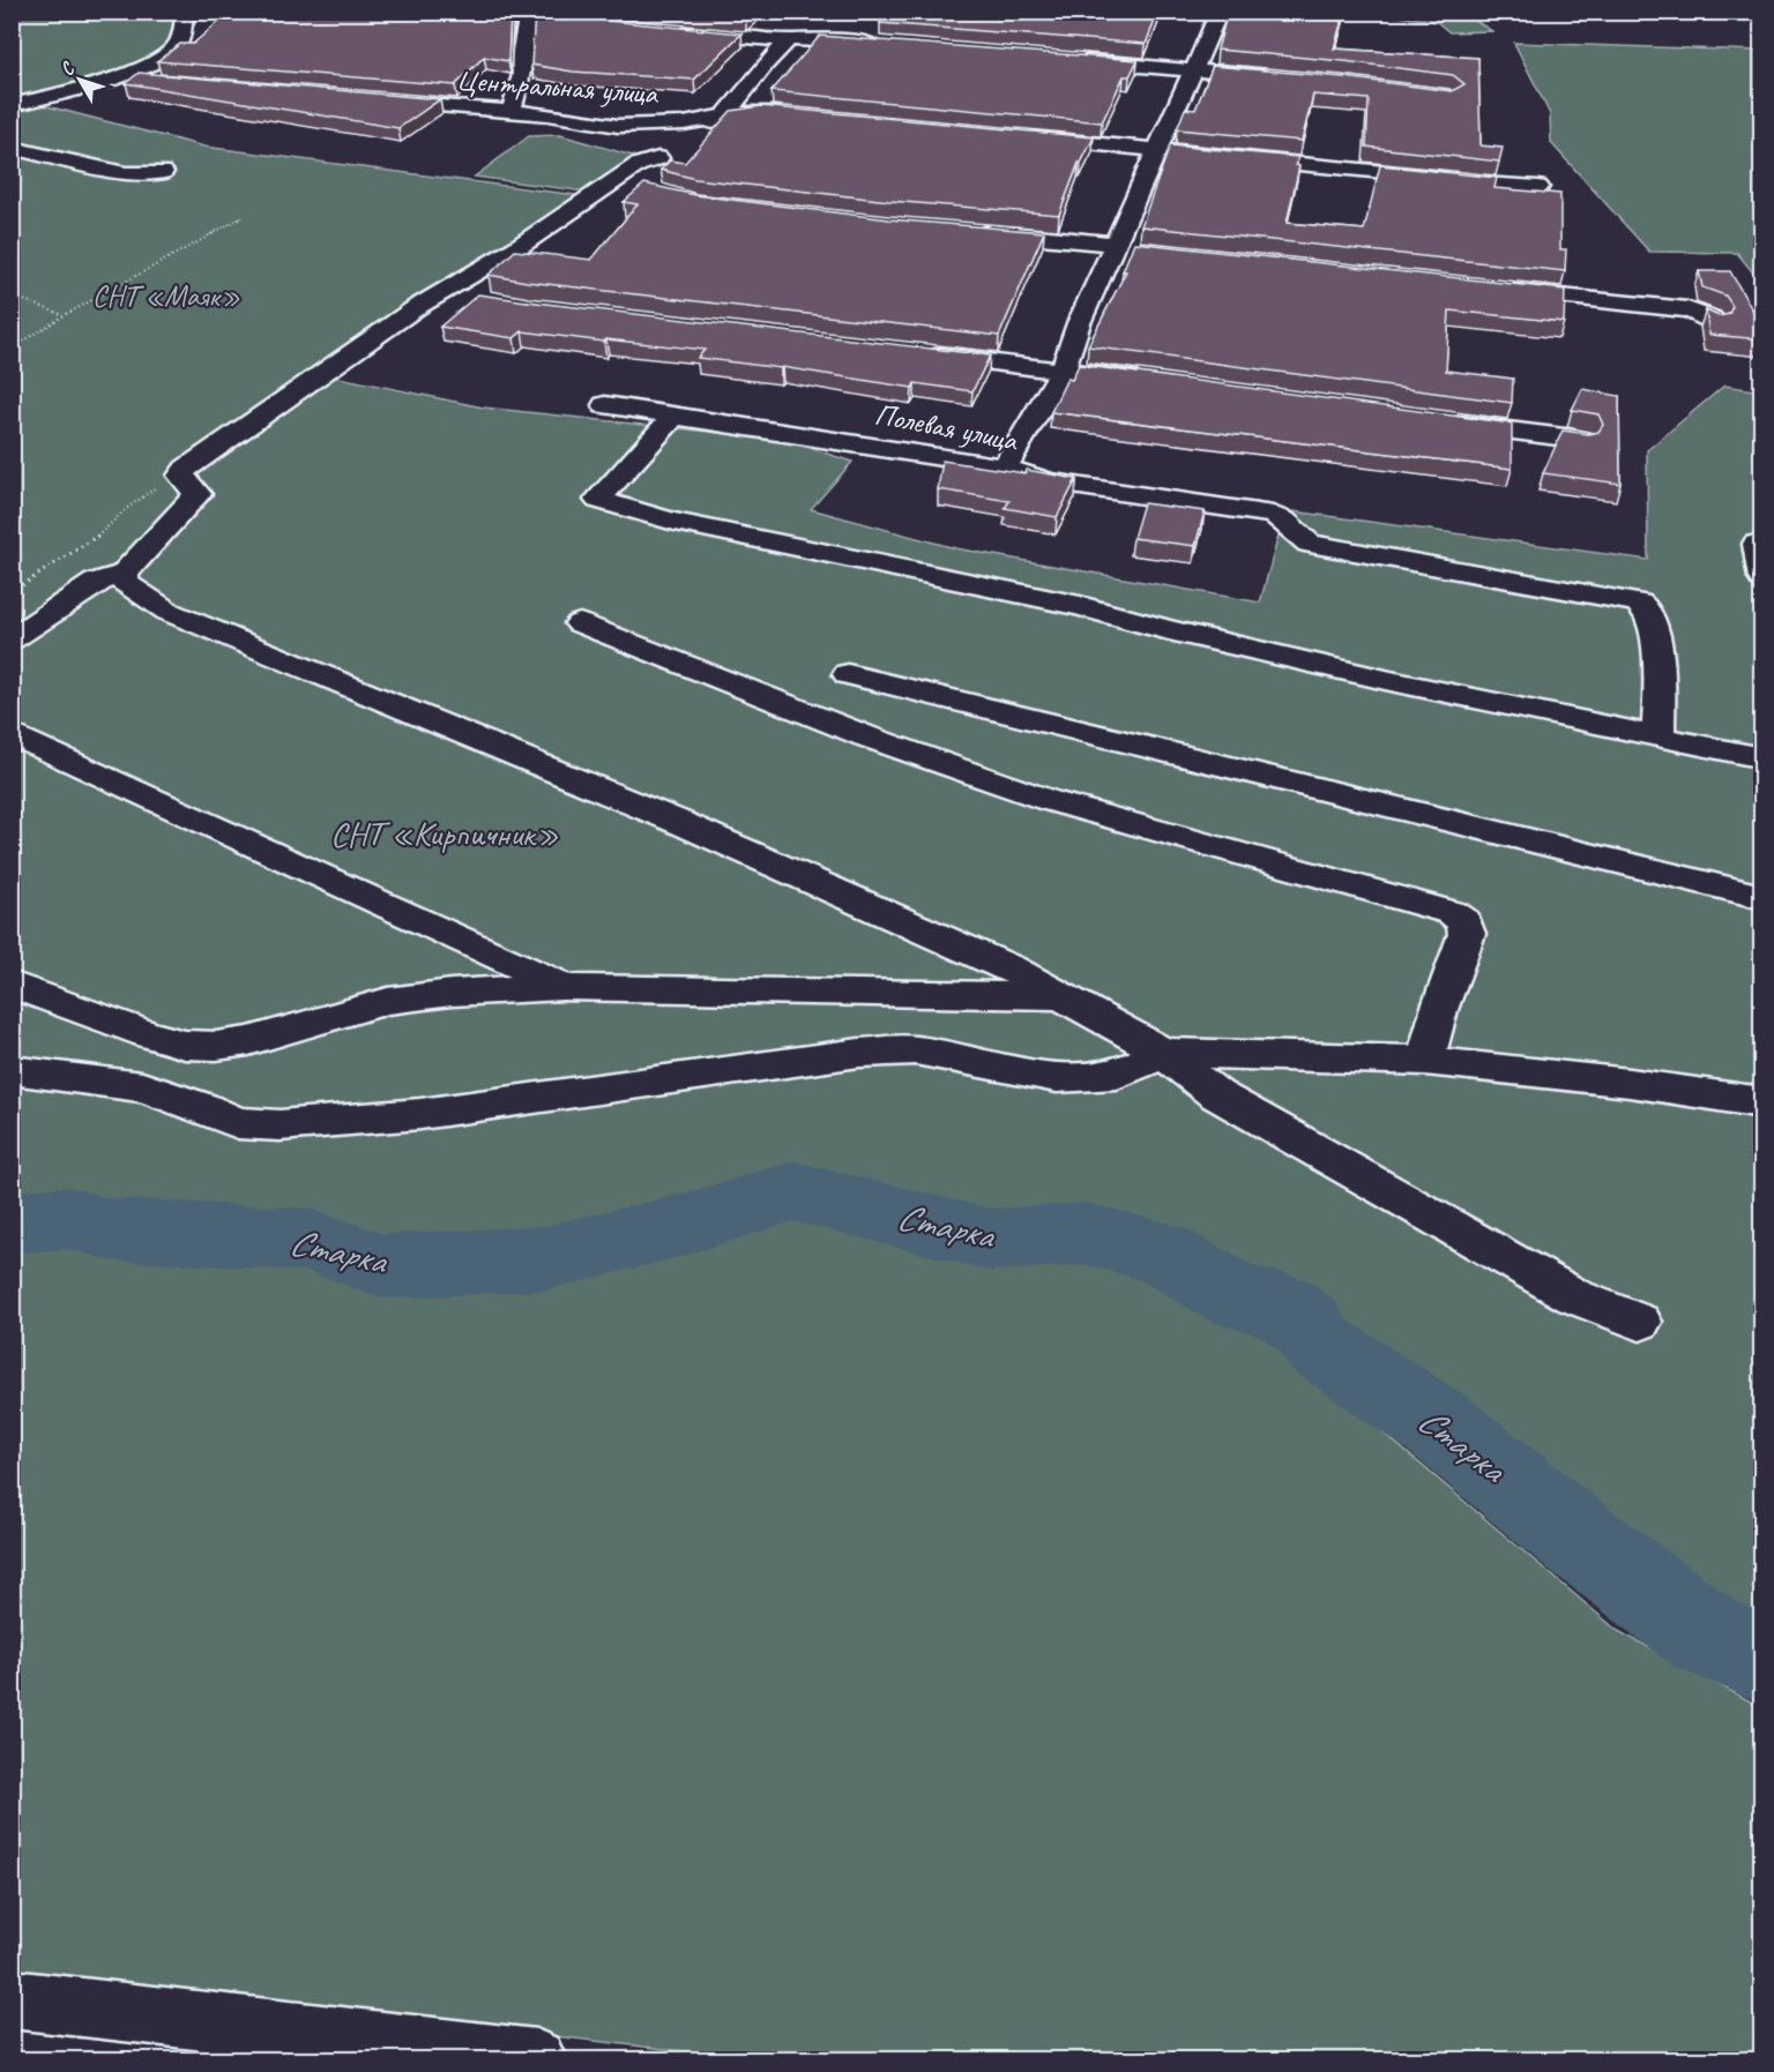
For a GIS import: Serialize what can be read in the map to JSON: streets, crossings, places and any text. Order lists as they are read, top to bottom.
{
  "streets": {
    "street": ["Центральная улица", "Полевая улица"]
  },
  "water": ["Старка"],
  "parks": ["СНТ «Маяк»", "СНТ «Кирпичник»"],
  "north": "top left"
}
